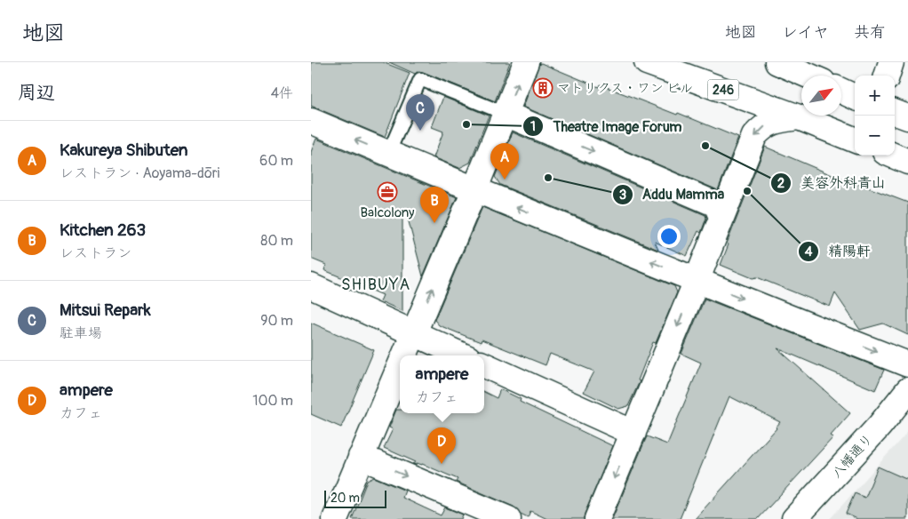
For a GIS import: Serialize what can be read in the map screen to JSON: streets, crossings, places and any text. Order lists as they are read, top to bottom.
{
  "streets": {
    "main road": ["246", "八幡通り"]
  },
  "districts": ["SHIBUYA"],
  "places": {
    "building": ["マトリクス・ワン ビル"],
    "other": [
      "Theatre Image Forum",
      "美容外科青山",
      "Addu Mamma",
      "精陽軒"
    ],
    "office": ["Balcolony"]
  },
  "scale_bar": "20 m",
  "north": "top right",
  "page": {
    "header": "地図",
    "nav": ["地図", "レイヤ", "共有"],
    "heading": ["周辺", "4件"],
    "map_buttons": ["+", "−"],
    "pins": [
      "C",
      "A",
      "B",
      "D"
    ],
    "list": [
      {
        "mark": "A",
        "name": "Kakureya Shibuten",
        "note": "レストラン · Aoyama-dōri",
        "value": "60 m"
      },
      {
        "mark": "B",
        "name": "Kitchen 263",
        "note": "レストラン",
        "value": "80 m"
      },
      {
        "mark": "C",
        "name": "Mitsui Repark",
        "note": "駐車場",
        "value": "90 m"
      },
      {
        "mark": "D",
        "name": "ampere",
        "note": "カフェ",
        "value": "100 m"
      }
    ],
    "popup": ["ampere", "カフェ"],
    "scale": "20 m"
  }
}
